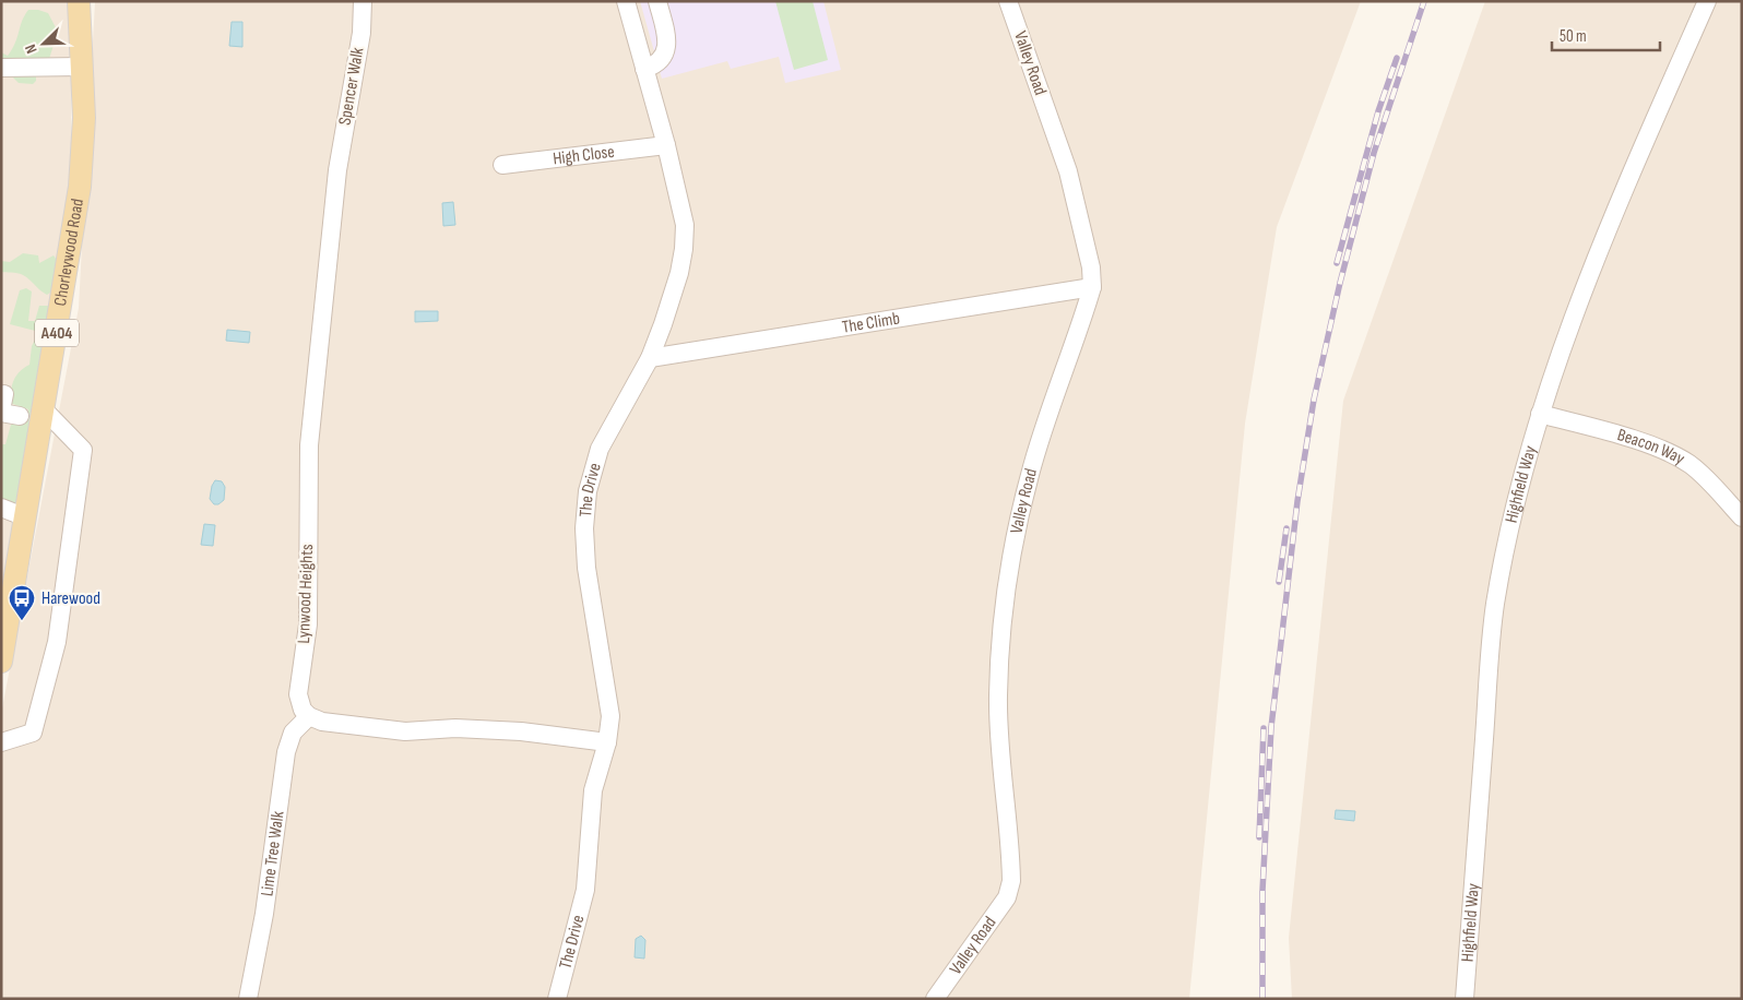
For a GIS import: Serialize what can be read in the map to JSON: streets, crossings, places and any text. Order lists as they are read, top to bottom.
{
  "streets": {
    "main road": ["Chorleywood Road", "A404"],
    "street": [
      "Valley Road",
      "Spencer Walk",
      "High Close",
      "The Climb",
      "Beacon Way",
      "Highfield Way",
      "The Drive",
      "Lynwood Heights",
      "Lime Tree Walk"
    ]
  },
  "crossings": [
    ["Valley Road", "The Climb"],
    ["Spencer Walk", "Lynwood Heights"],
    ["High Close", "The Drive"],
    ["The Climb", "The Drive"],
    ["Beacon Way", "Highfield Way"],
    ["Lynwood Heights", "Lime Tree Walk"]
  ],
  "places": {
    "bus stop": ["Harewood"]
  },
  "scale_bar": "50 m",
  "north": "bottom left"
}
